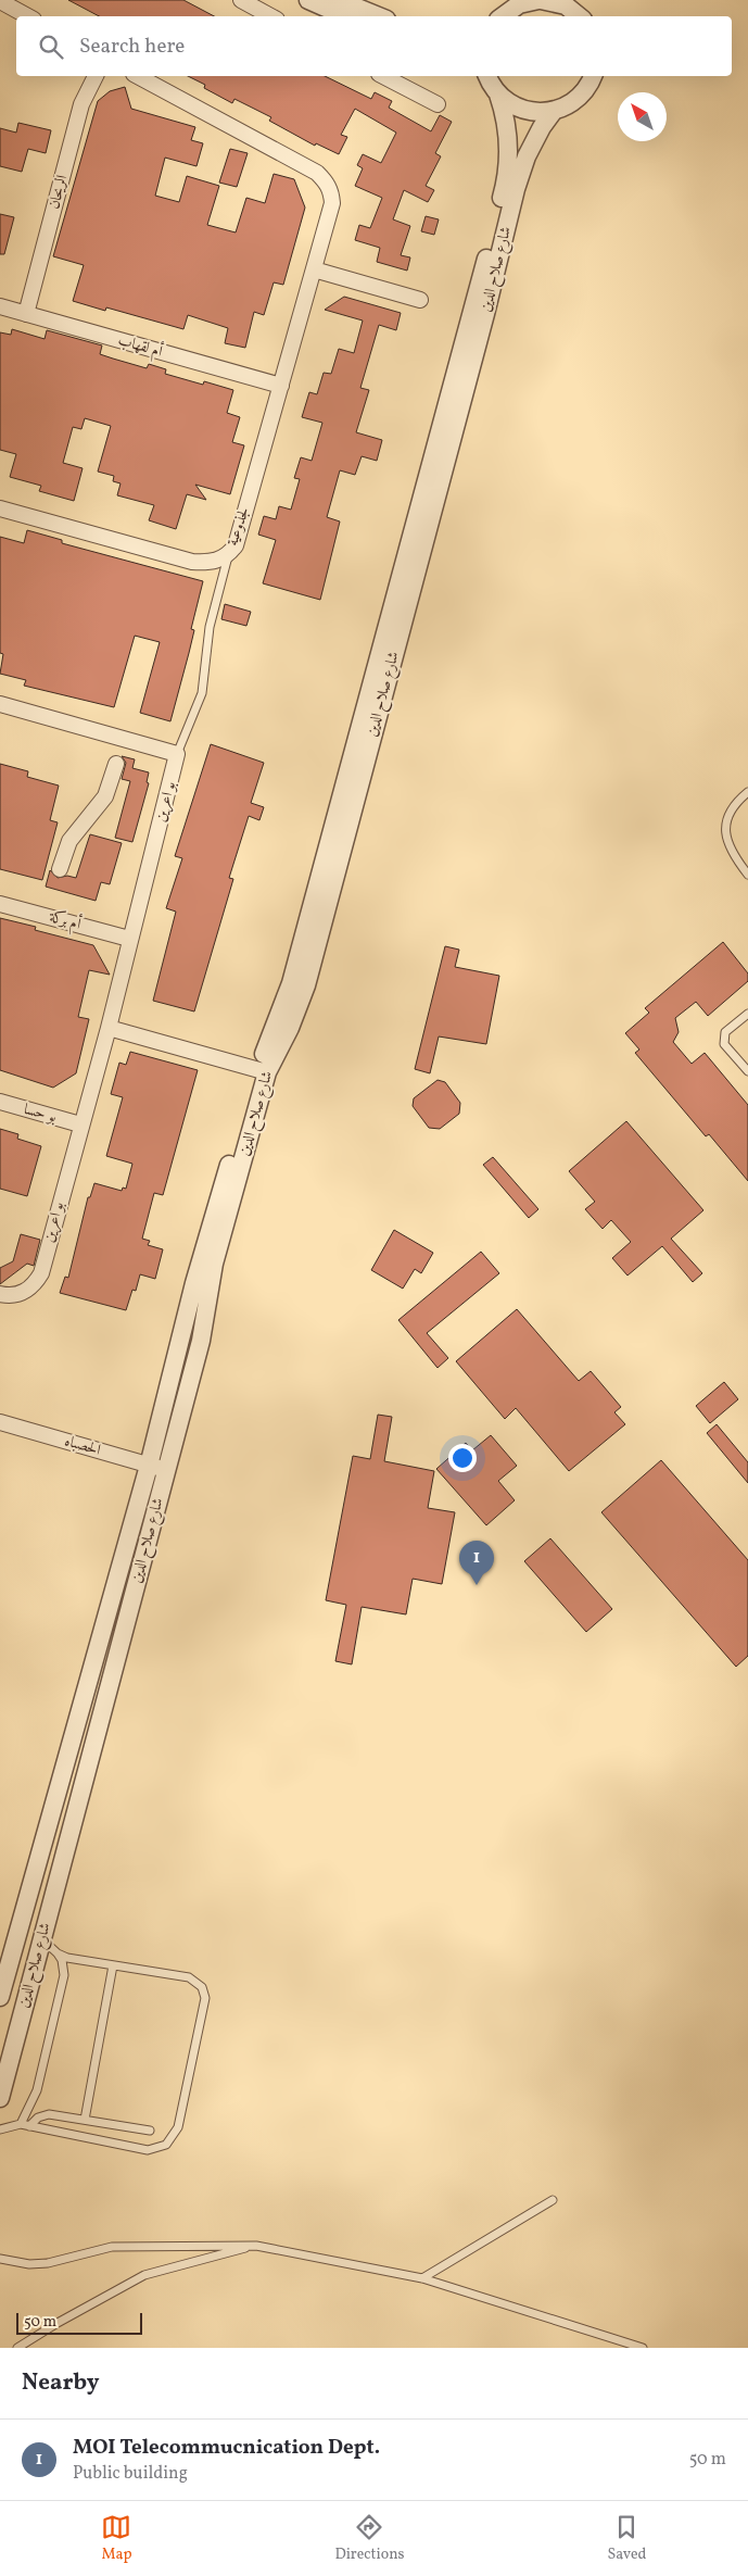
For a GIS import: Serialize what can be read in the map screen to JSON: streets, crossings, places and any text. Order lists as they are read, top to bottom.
{
  "streets": {
    "street": [
      "الريحان",
      "شارع صلاح الدين",
      "أم لقهاب",
      "لجذوعية",
      "بو اعرين",
      "أم بركة",
      "بو حسا",
      "الحصباه"
    ]
  },
  "crossings": [
    ["الريحان", "أم لقهاب"],
    ["شارع صلاح الدين", "الحصباه"],
    ["أم لقهاب", "لجذوعية"],
    ["بو اعرين", "أم بركة"],
    ["بو اعرين", "بو حسا"]
  ],
  "scale_bar": "50 m",
  "north": "top left",
  "page": {
    "search": "Search here",
    "pins": "1",
    "scale": "50 m",
    "heading": "Nearby",
    "list": [
      {
        "mark": "1",
        "name": "MOI Telecommucnication Dept.",
        "note": "Public building",
        "value": "50 m"
      }
    ],
    "nav": ["Map", "Directions", "Saved"]
  }
}
